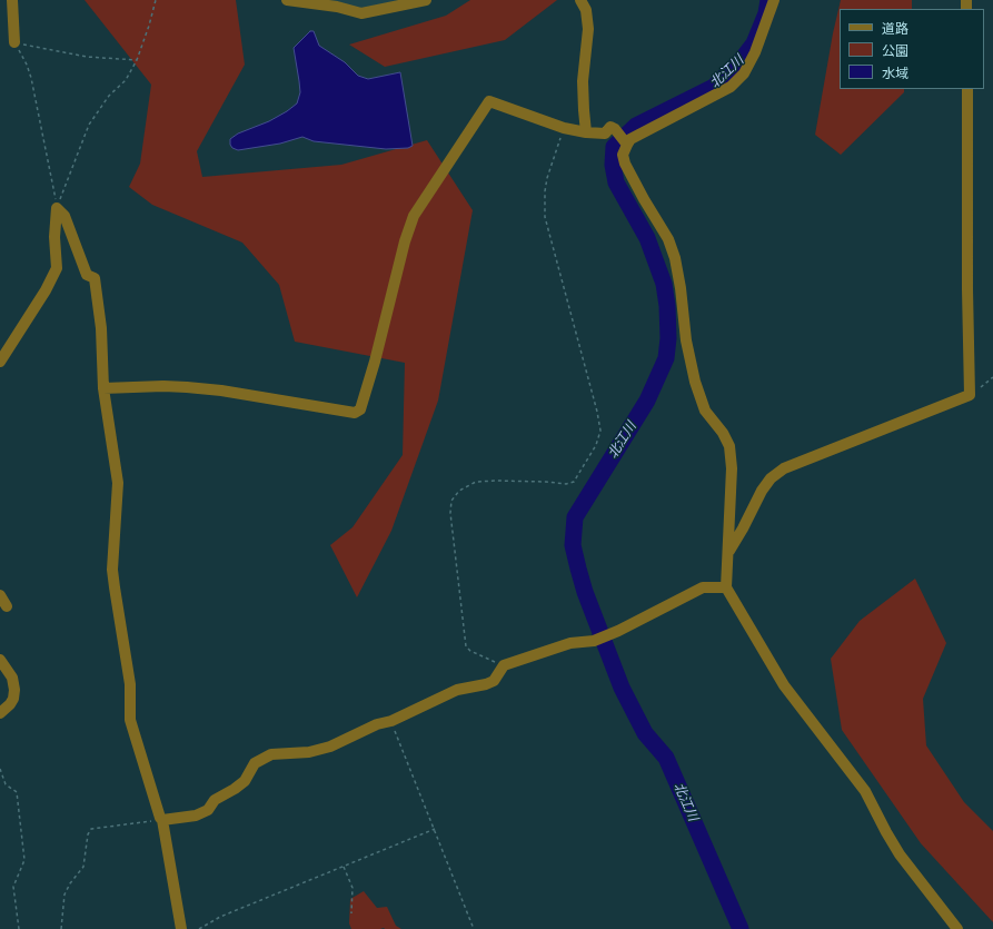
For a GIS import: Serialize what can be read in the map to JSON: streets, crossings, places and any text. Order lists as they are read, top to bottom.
{
  "water": ["北江川"],
  "legend": ["道路", "公園", "水域"]
}
